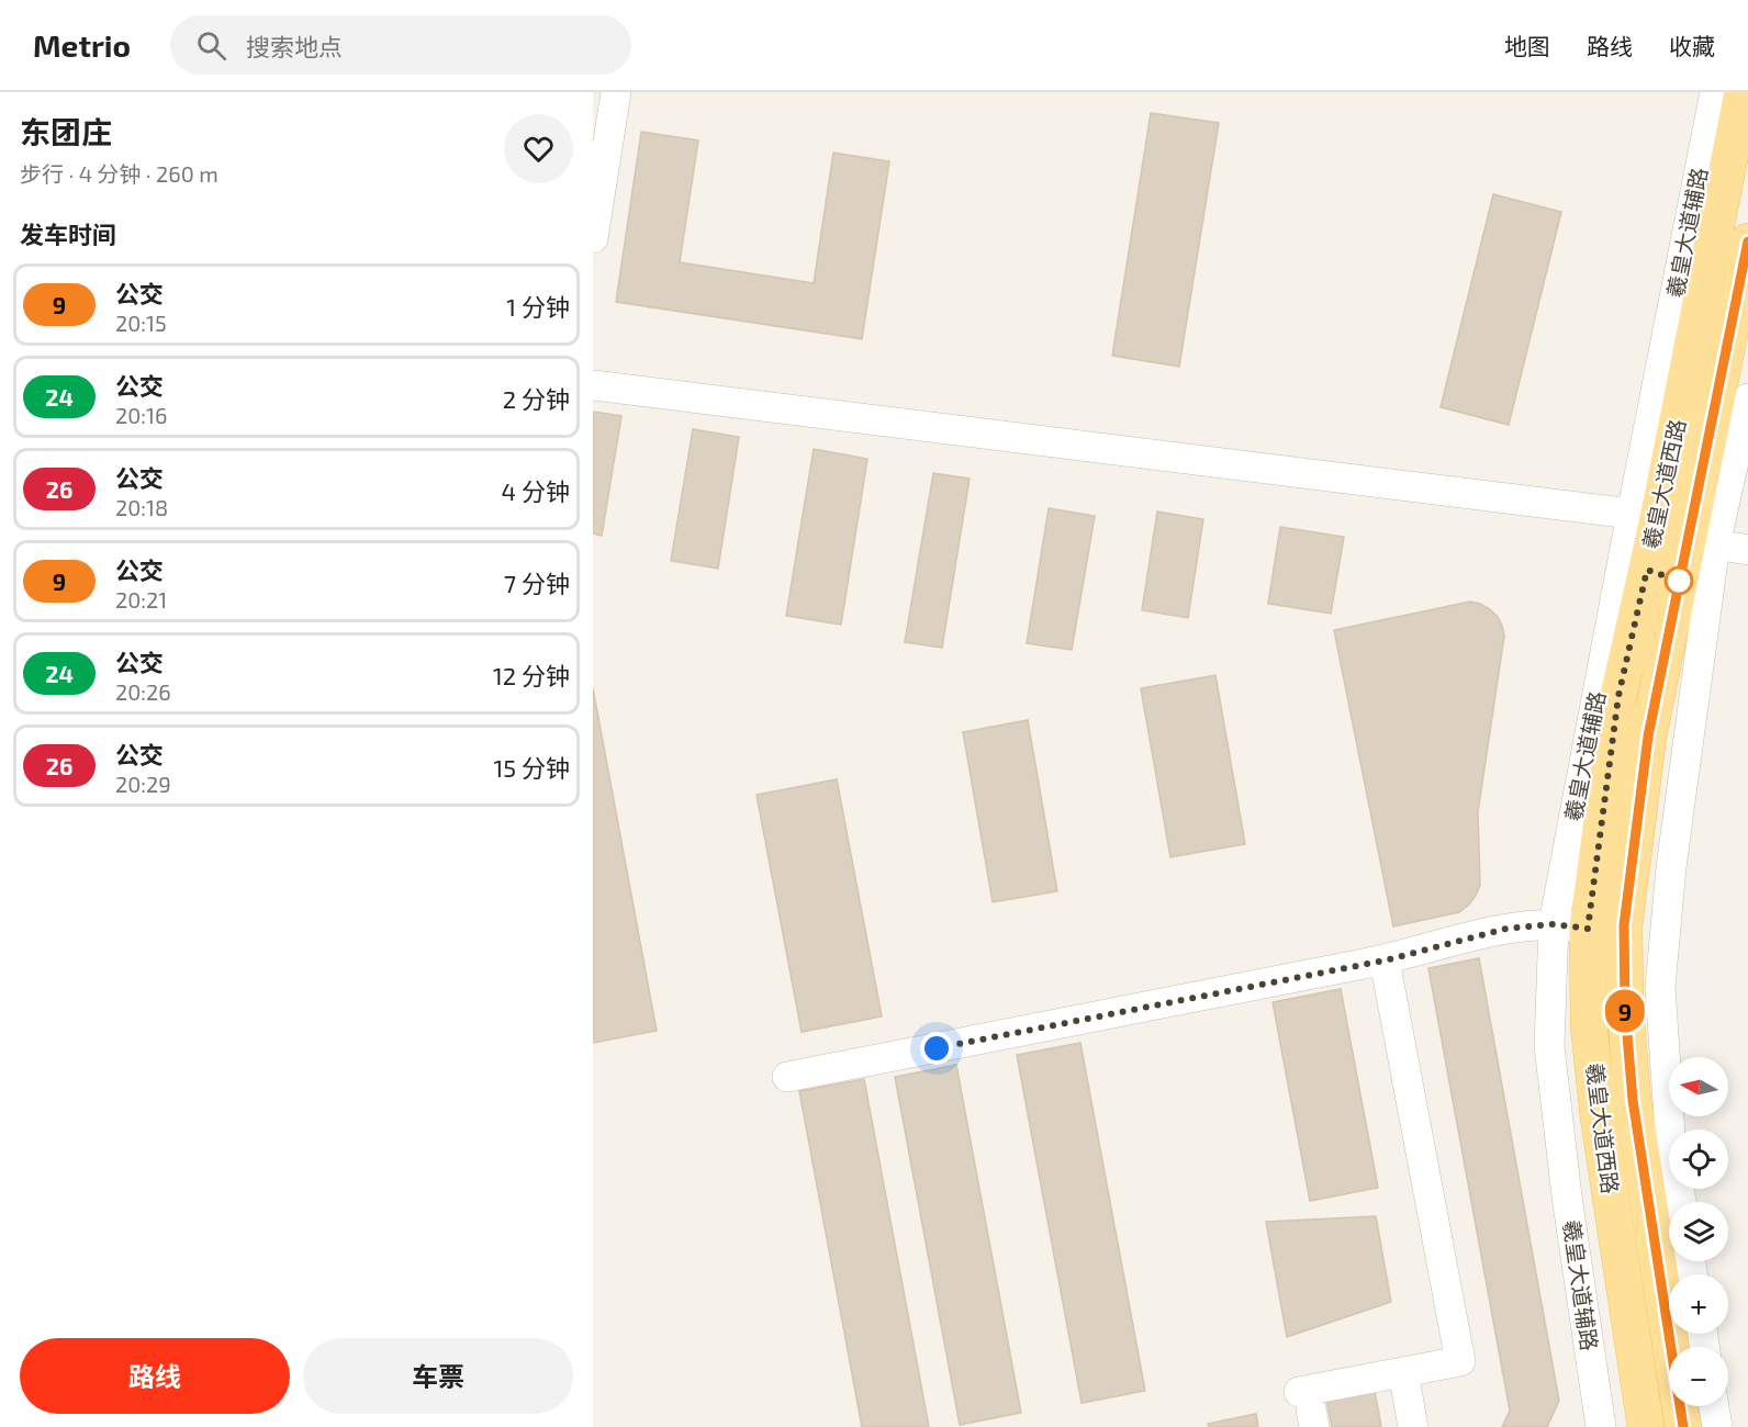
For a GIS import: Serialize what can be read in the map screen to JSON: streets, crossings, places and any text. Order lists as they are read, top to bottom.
{
  "streets": {
    "main road": ["羲皇大道西路"],
    "street": ["羲皇大道辅路"]
  },
  "crossings": [
    ["羲皇大道辅路", "羲皇大道西路"]
  ],
  "lines": ["bus line 9"],
  "north": "left",
  "page": {
    "header": "Metrio",
    "search": "搜索地点",
    "nav": ["地图", "路线", "收藏"],
    "heading": [
      ["东团庄", "步行 · 4 分钟 · 260 m"],
      "发车时间"
    ],
    "on_map": "9",
    "list": [
      {
        "mark": "9",
        "name": "公交",
        "note": "20:15",
        "value": "1 分钟"
      },
      {
        "mark": "24",
        "name": "公交",
        "note": "20:16",
        "value": "2 分钟"
      },
      {
        "mark": "26",
        "name": "公交",
        "note": "20:18",
        "value": "4 分钟"
      },
      {
        "mark": "9",
        "name": "公交",
        "note": "20:21",
        "value": "7 分钟"
      },
      {
        "mark": "24",
        "name": "公交",
        "note": "20:26",
        "value": "12 分钟"
      },
      {
        "mark": "26",
        "name": "公交",
        "note": "20:29",
        "value": "15 分钟"
      }
    ],
    "map_buttons": ["+", "−"],
    "buttons": ["路线", "车票"]
  }
}
